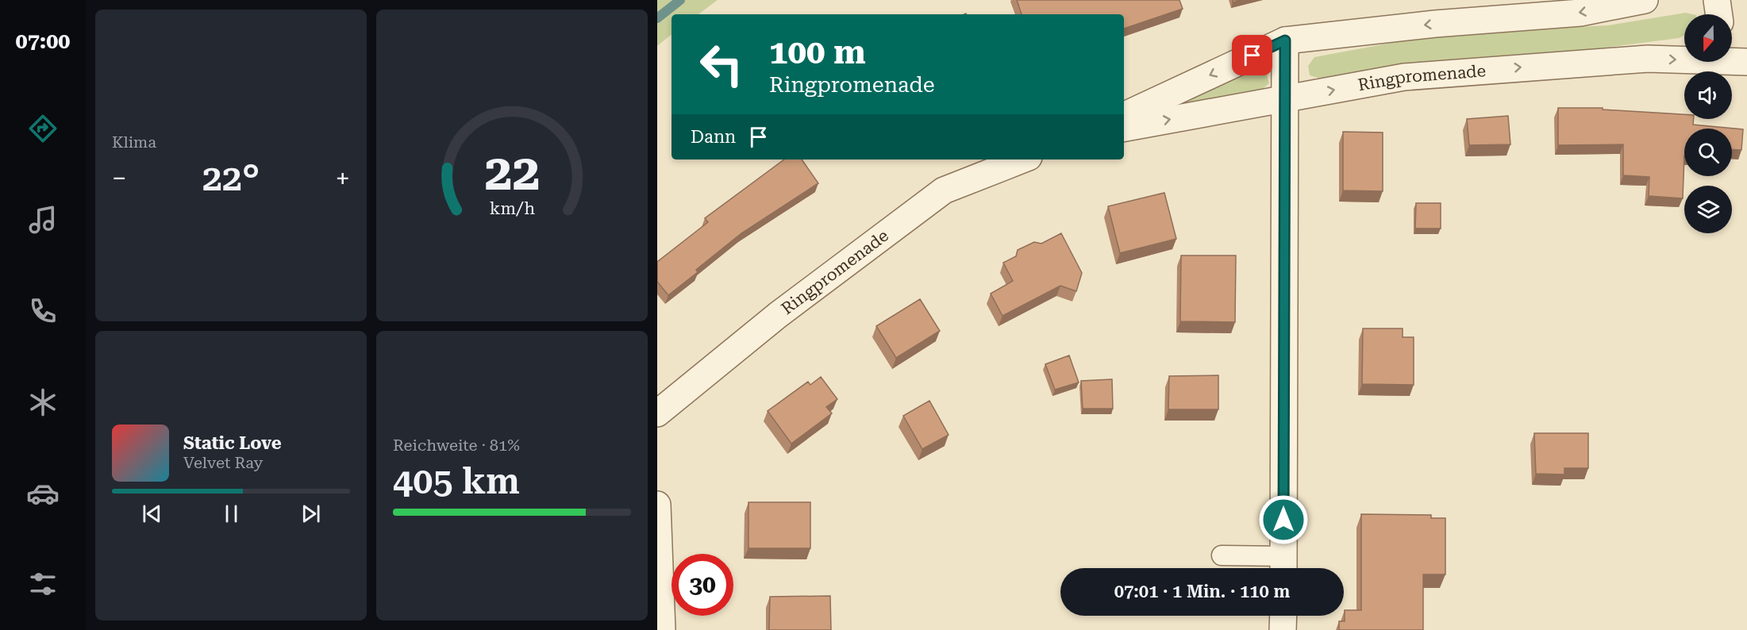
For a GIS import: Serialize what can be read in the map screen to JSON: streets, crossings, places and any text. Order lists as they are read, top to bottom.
{
  "streets": {
    "street": ["Ringpromenade"]
  },
  "north": "bottom",
  "page": {
    "tabs": "07:00",
    "tile": [
      "Klima",
      ["Reichweite · 81%", "405 km"]
    ],
    "turn": ["100 m", "Ringpromenade"],
    "then": "Dann",
    "heat": ["−", "22°", "+"],
    "song": ["Static Love", "Velvet Ray"],
    "limit": "30",
    "trip": "07:01 · 1 Min. · 110 m",
    "gauge": ["22", "km/h"]
  }
}
